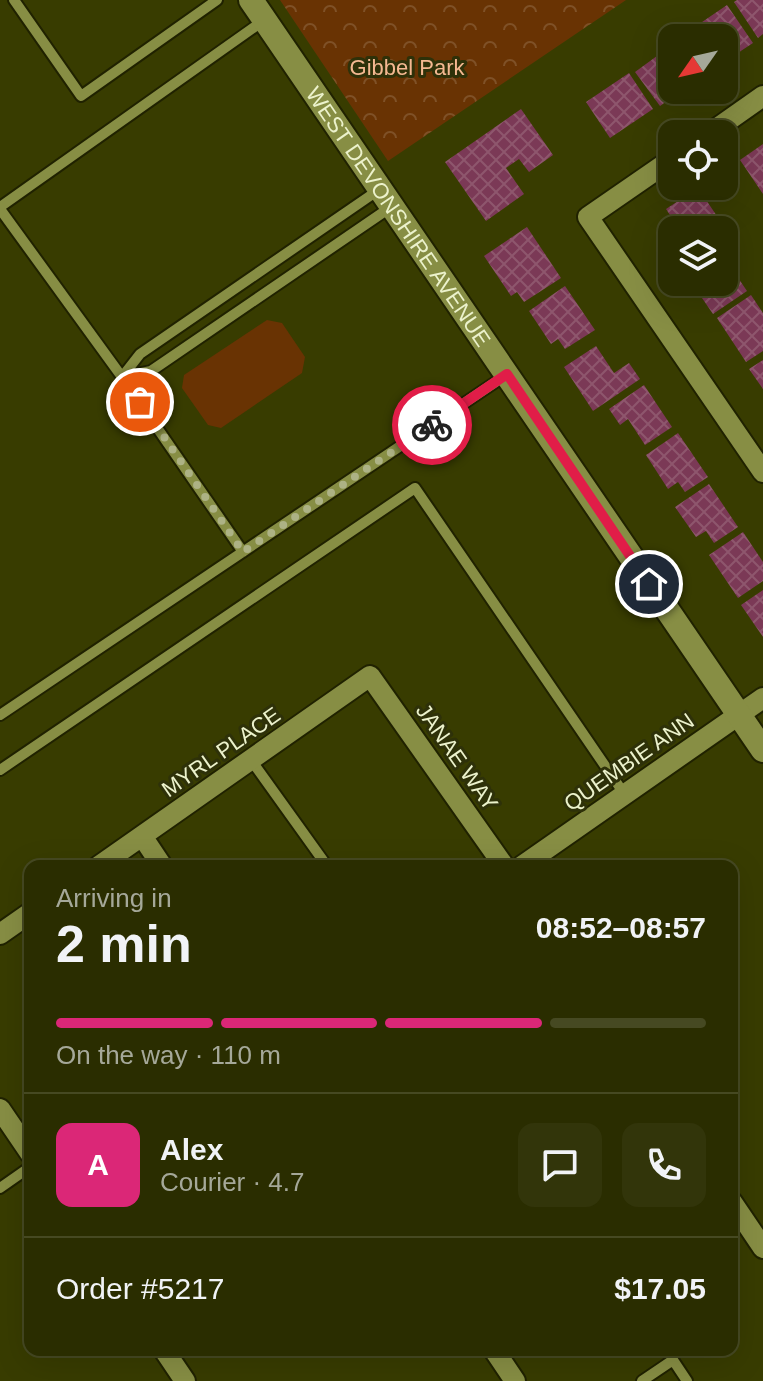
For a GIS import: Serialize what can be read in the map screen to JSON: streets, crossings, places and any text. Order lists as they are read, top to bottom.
{
  "streets": {
    "street": [
      "WEST DEVONSHIRE AVENUE",
      "MYRL PLACE",
      "JANAE WAY",
      "QUEMBIE ANN"
    ]
  },
  "crossings": [
    ["WEST DEVONSHIRE AVENUE", "QUEMBIE ANN"],
    ["MYRL PLACE", "JANAE WAY"]
  ],
  "parks": ["Gibbel Park"],
  "north": "bottom left",
  "page": {
    "heading": ["2 min", "Arriving in", "08:52–08:57"],
    "panel": [
      "Alex",
      "Courier · 4.7",
      "Order #5217",
      "$17.05"
    ],
    "bar": "On the way · 110 m",
    "round": "A"
  }
}
